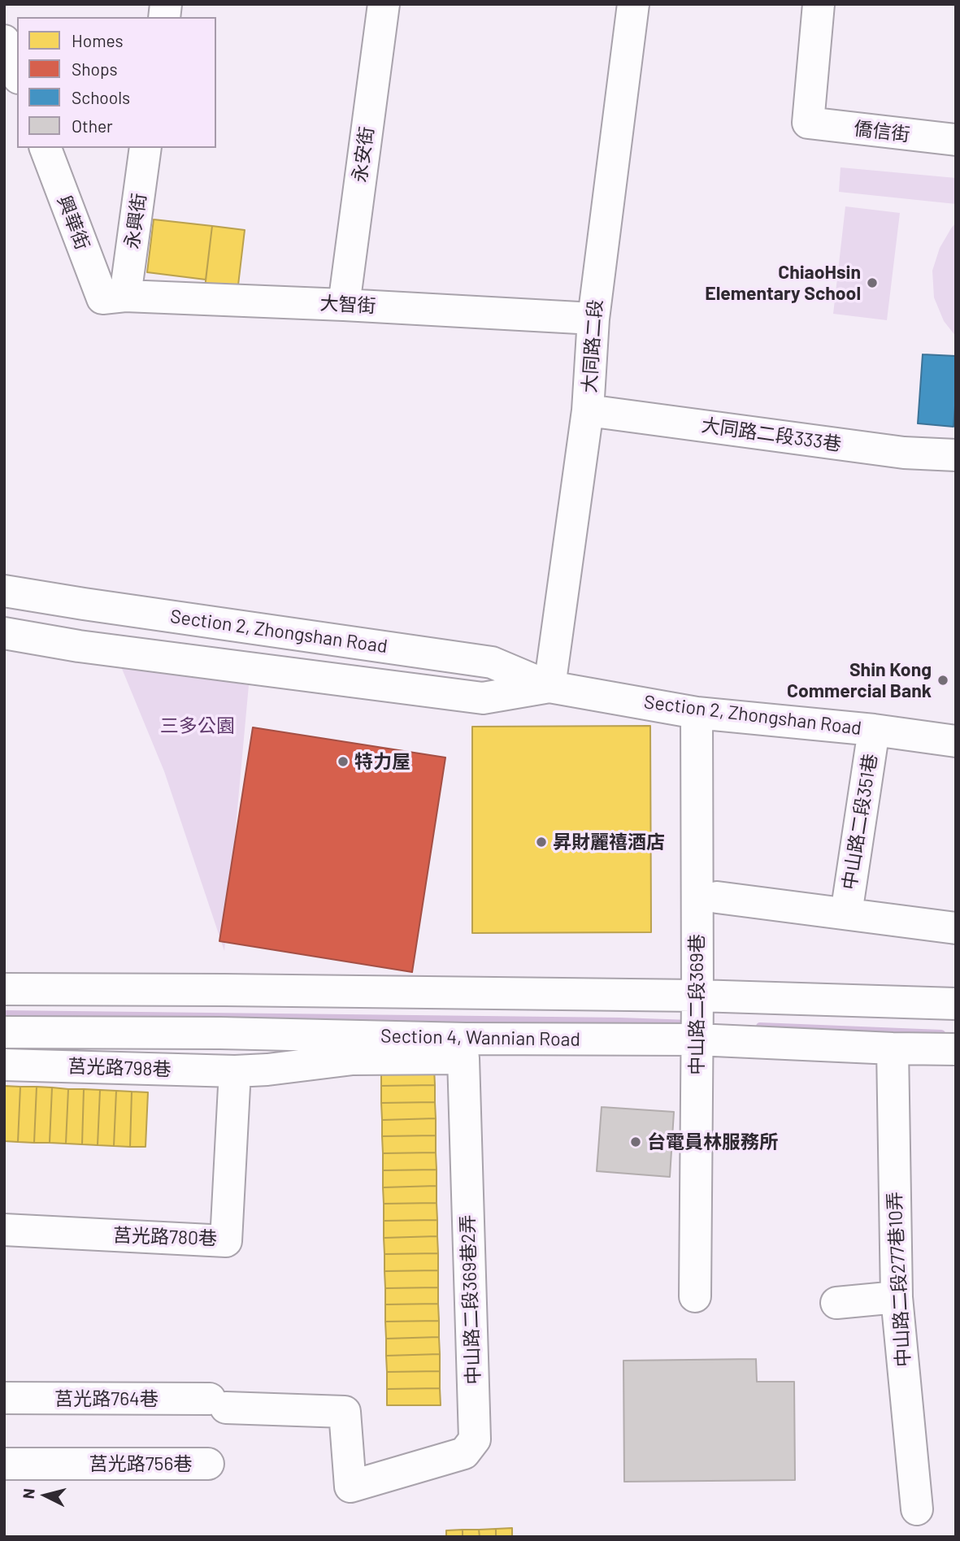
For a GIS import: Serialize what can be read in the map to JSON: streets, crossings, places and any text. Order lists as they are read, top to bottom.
{
  "streets": {
    "street": [
      "僑信街",
      "永安街",
      "永興街",
      "興華街",
      "大智街",
      "大同路二段",
      "大同路二段333巷",
      "Section 2, Zhongshan Road",
      "中山路二段351巷",
      "中山路二段369巷",
      "Section 4, Wannian Road",
      "莒光路798巷",
      "莒光路780巷",
      "中山路二段277巷10弄",
      "中山路二段369巷2弄",
      "莒光路764巷",
      "莒光路756巷"
    ]
  },
  "crossings": [
    ["永安街", "大智街"],
    ["永興街", "興華街"],
    ["永興街", "大智街"],
    ["興華街", "大智街"],
    ["大智街", "大同路二段"],
    ["大同路二段", "大同路二段333巷"],
    ["大同路二段", "Section 2, Zhongshan Road"],
    ["Section 2, Zhongshan Road", "中山路二段351巷"],
    ["Section 2, Zhongshan Road", "中山路二段369巷"],
    ["中山路二段369巷", "Section 4, Wannian Road"],
    ["Section 4, Wannian Road", "中山路二段277巷10弄"],
    ["莒光路798巷", "莒光路780巷"],
    ["莒光路798巷", "中山路二段369巷2弄"],
    ["莒光路780巷", "中山路二段369巷2弄"],
    ["中山路二段369巷2弄", "莒光路764巷"]
  ],
  "parks": ["三多公園"],
  "places": [
    "ChiaoHsin Elementary School",
    "Shin Kong Commercial Bank",
    "特力屋",
    "昇財麗禧酒店",
    "台電員林服務所"
  ],
  "legend": [
    "Homes",
    "Shops",
    "Schools",
    "Other"
  ],
  "north": "left"
}
